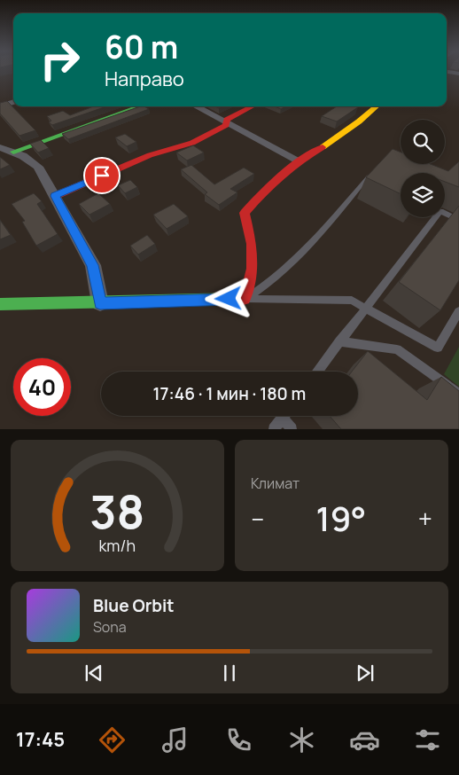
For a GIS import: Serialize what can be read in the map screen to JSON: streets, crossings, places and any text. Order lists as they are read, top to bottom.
{
  "page": {
    "turn": ["60 m", "Направо"],
    "limit": "40",
    "trip": "17:46 · 1 мин · 180 m",
    "tile": "Климат",
    "heat": ["−", "19°", "+"],
    "song": ["Blue Orbit", "Sona"],
    "tabs": "17:45",
    "gauge": ["38", "km/h"]
  }
}
